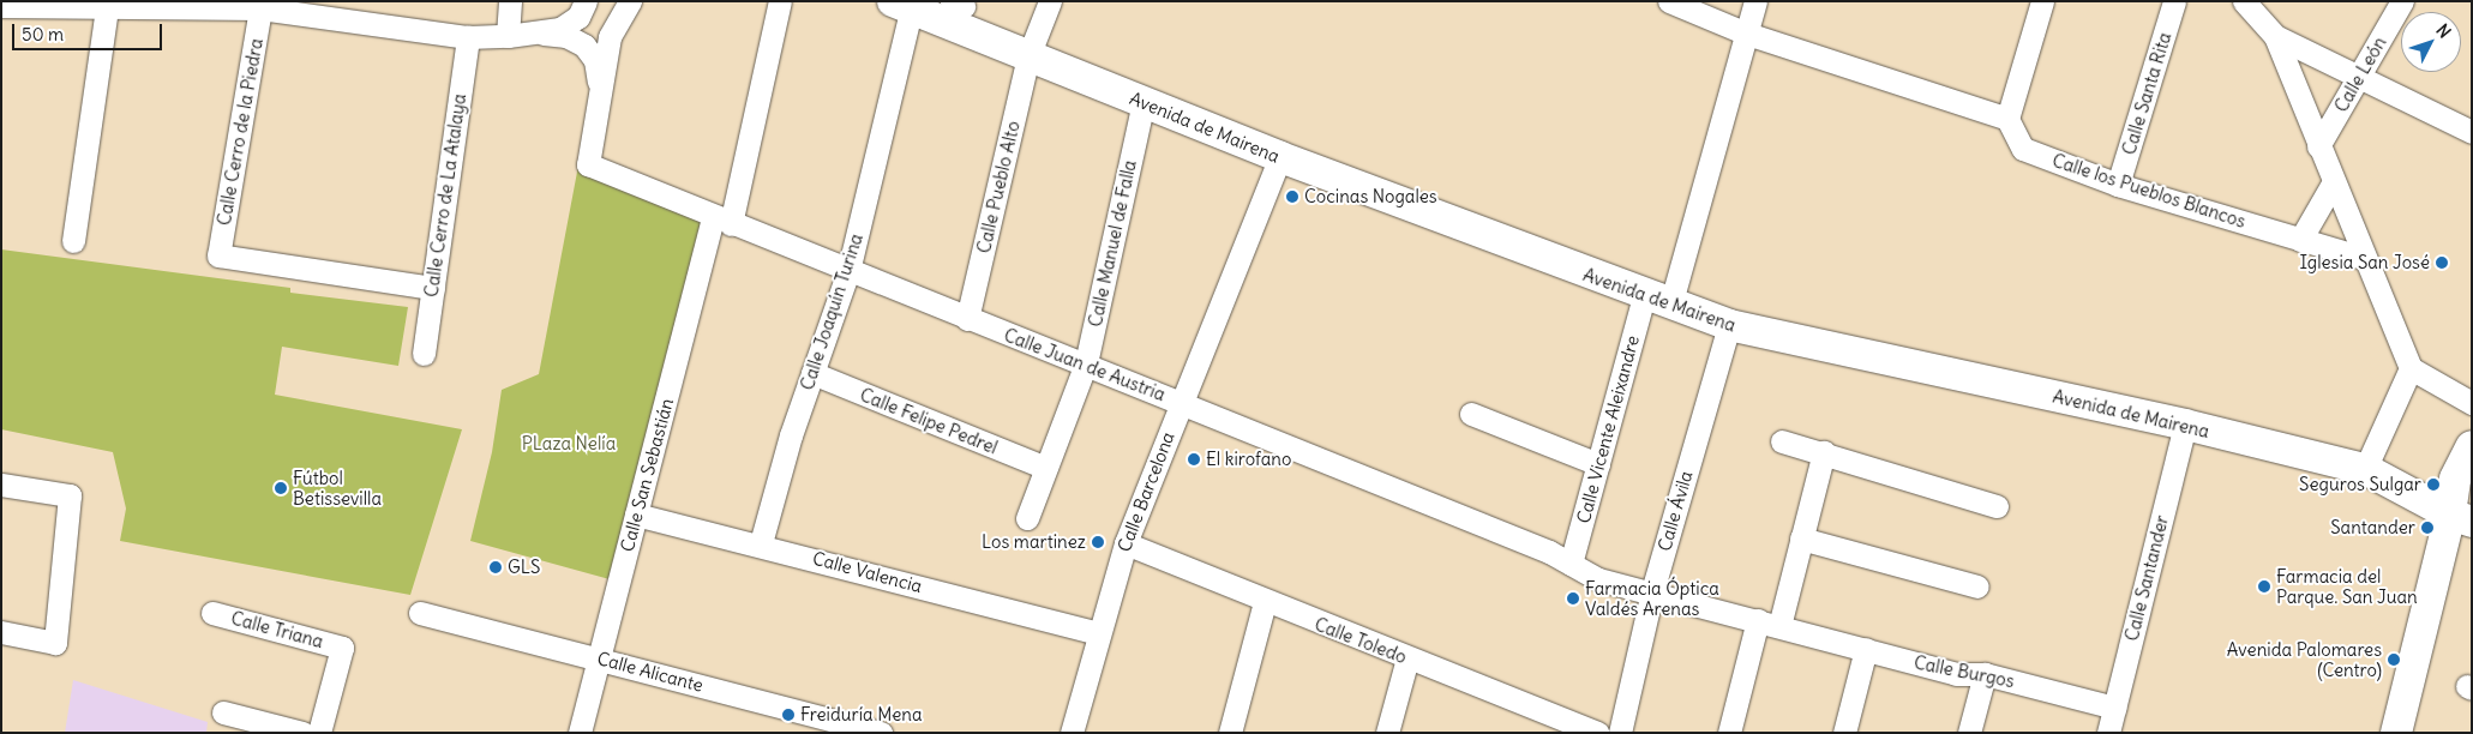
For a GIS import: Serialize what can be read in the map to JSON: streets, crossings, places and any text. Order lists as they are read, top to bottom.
{
  "streets": {
    "street": [
      "Calle León",
      "Calle Santa Rita",
      "Avenida de Mairena",
      "Calle Cerro de la Piedra",
      "Calle Pueblo Alto",
      "Calle los Pueblos Blancos",
      "Calle Cerro de La Atalaya",
      "Calle Manuel de Falla",
      "Calle Joaquín Turina",
      "Calle Juan de Austria",
      "Calle Felipe Pedrel",
      "Calle Vicente Aleixandre",
      "Calle San Sebastián",
      "Calle Barcelona",
      "Calle Ávila",
      "Calle Valencia",
      "Calle Santander",
      "Calle Triana",
      "Calle Toledo",
      "Calle Alicante",
      "Calle Burgos"
    ]
  },
  "crossings": [
    ["Calle Santa Rita", "Calle los Pueblos Blancos"],
    ["Avenida de Mairena", "Calle Pueblo Alto"],
    ["Avenida de Mairena", "Calle Manuel de Falla"],
    ["Avenida de Mairena", "Calle Joaquín Turina"],
    ["Avenida de Mairena", "Calle Vicente Aleixandre"],
    ["Avenida de Mairena", "Calle Barcelona"],
    ["Avenida de Mairena", "Calle Ávila"],
    ["Avenida de Mairena", "Calle Santander"],
    ["Calle Cerro de la Piedra", "Calle Cerro de La Atalaya"],
    ["Calle Pueblo Alto", "Calle Juan de Austria"],
    ["Calle Manuel de Falla", "Calle Juan de Austria"],
    ["Calle Manuel de Falla", "Calle Felipe Pedrel"],
    ["Calle Joaquín Turina", "Calle Juan de Austria"],
    ["Calle Joaquín Turina", "Calle Felipe Pedrel"],
    ["Calle Joaquín Turina", "Calle Valencia"],
    ["Calle Juan de Austria", "Calle Vicente Aleixandre"],
    ["Calle Juan de Austria", "Calle San Sebastián"],
    ["Calle Juan de Austria", "Calle Barcelona"],
    ["Calle Juan de Austria", "Calle Ávila"],
    ["Calle Juan de Austria", "Calle Burgos"],
    ["Calle San Sebastián", "Calle Valencia"],
    ["Calle San Sebastián", "Calle Alicante"],
    ["Calle Barcelona", "Calle Valencia"],
    ["Calle Barcelona", "Calle Toledo"],
    ["Calle Ávila", "Calle Burgos"],
    ["Calle Santander", "Calle Burgos"]
  ],
  "parks": ["PLaza Nelía"],
  "places": [
    "Cocinas Nogales",
    "Iglesia San José",
    "El kirofano",
    "Seguros Sulgar",
    "Fútbol Betissevilla",
    "Santander",
    "Los martinez",
    "GLS",
    "Farmacia del Parque. San Juan",
    "Farmacia Óptica Valdés Arenas",
    "Avenida Palomares (Centro)",
    "Freiduría Mena"
  ],
  "scale_bar": "50 m",
  "north": "top right"
}
